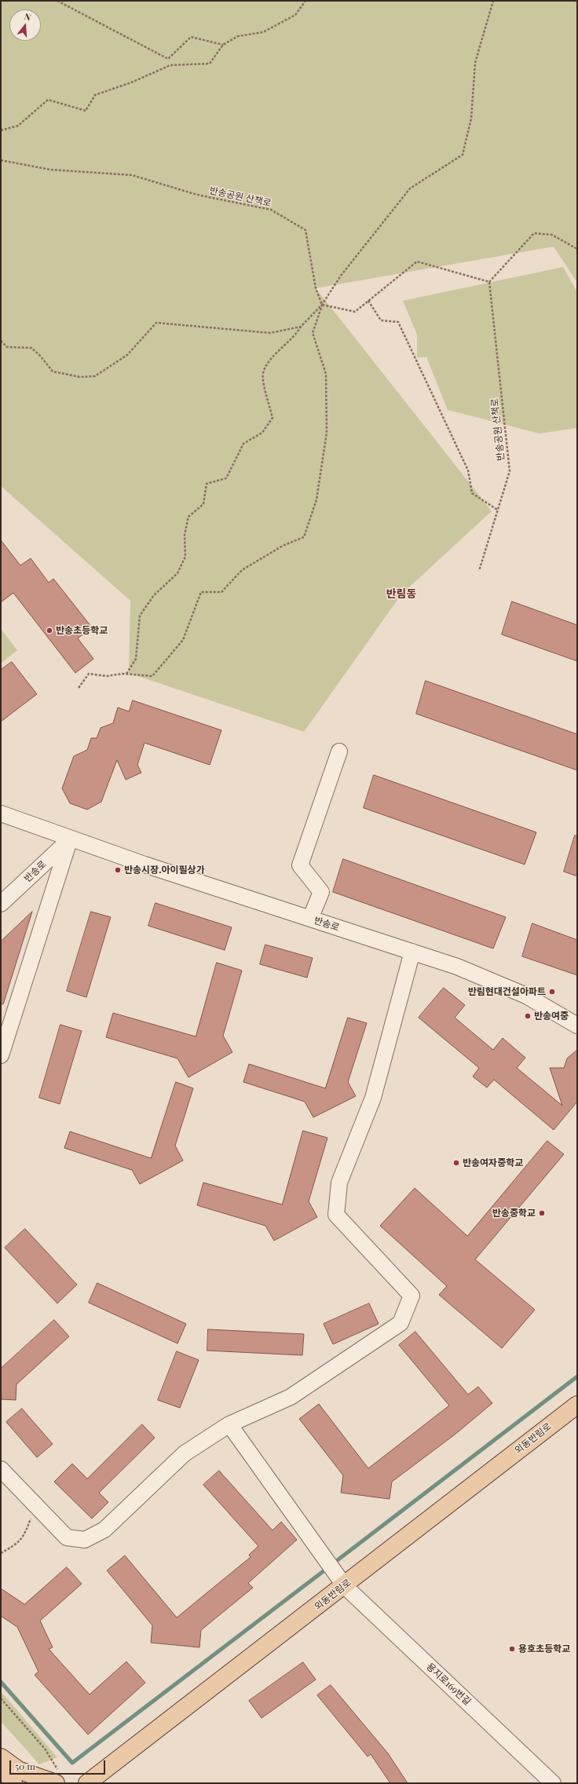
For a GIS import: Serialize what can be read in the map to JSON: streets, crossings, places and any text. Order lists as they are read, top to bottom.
{
  "streets": {
    "main road": ["외동반림로"],
    "street": ["반송로", "용지로169번길"],
    "path": ["반송공원 산책로"]
  },
  "crossings": [
    ["외동반림로", "용지로169번길"]
  ],
  "districts": ["반림동"],
  "places": [
    "반송초등학교",
    "반송시장.아이필상가",
    "반림현대건설아파트",
    "반송여중",
    "반송여자중학교",
    "반송중학교",
    "용호초등학교"
  ],
  "scale_bar": "50 m",
  "north": "top"
}
